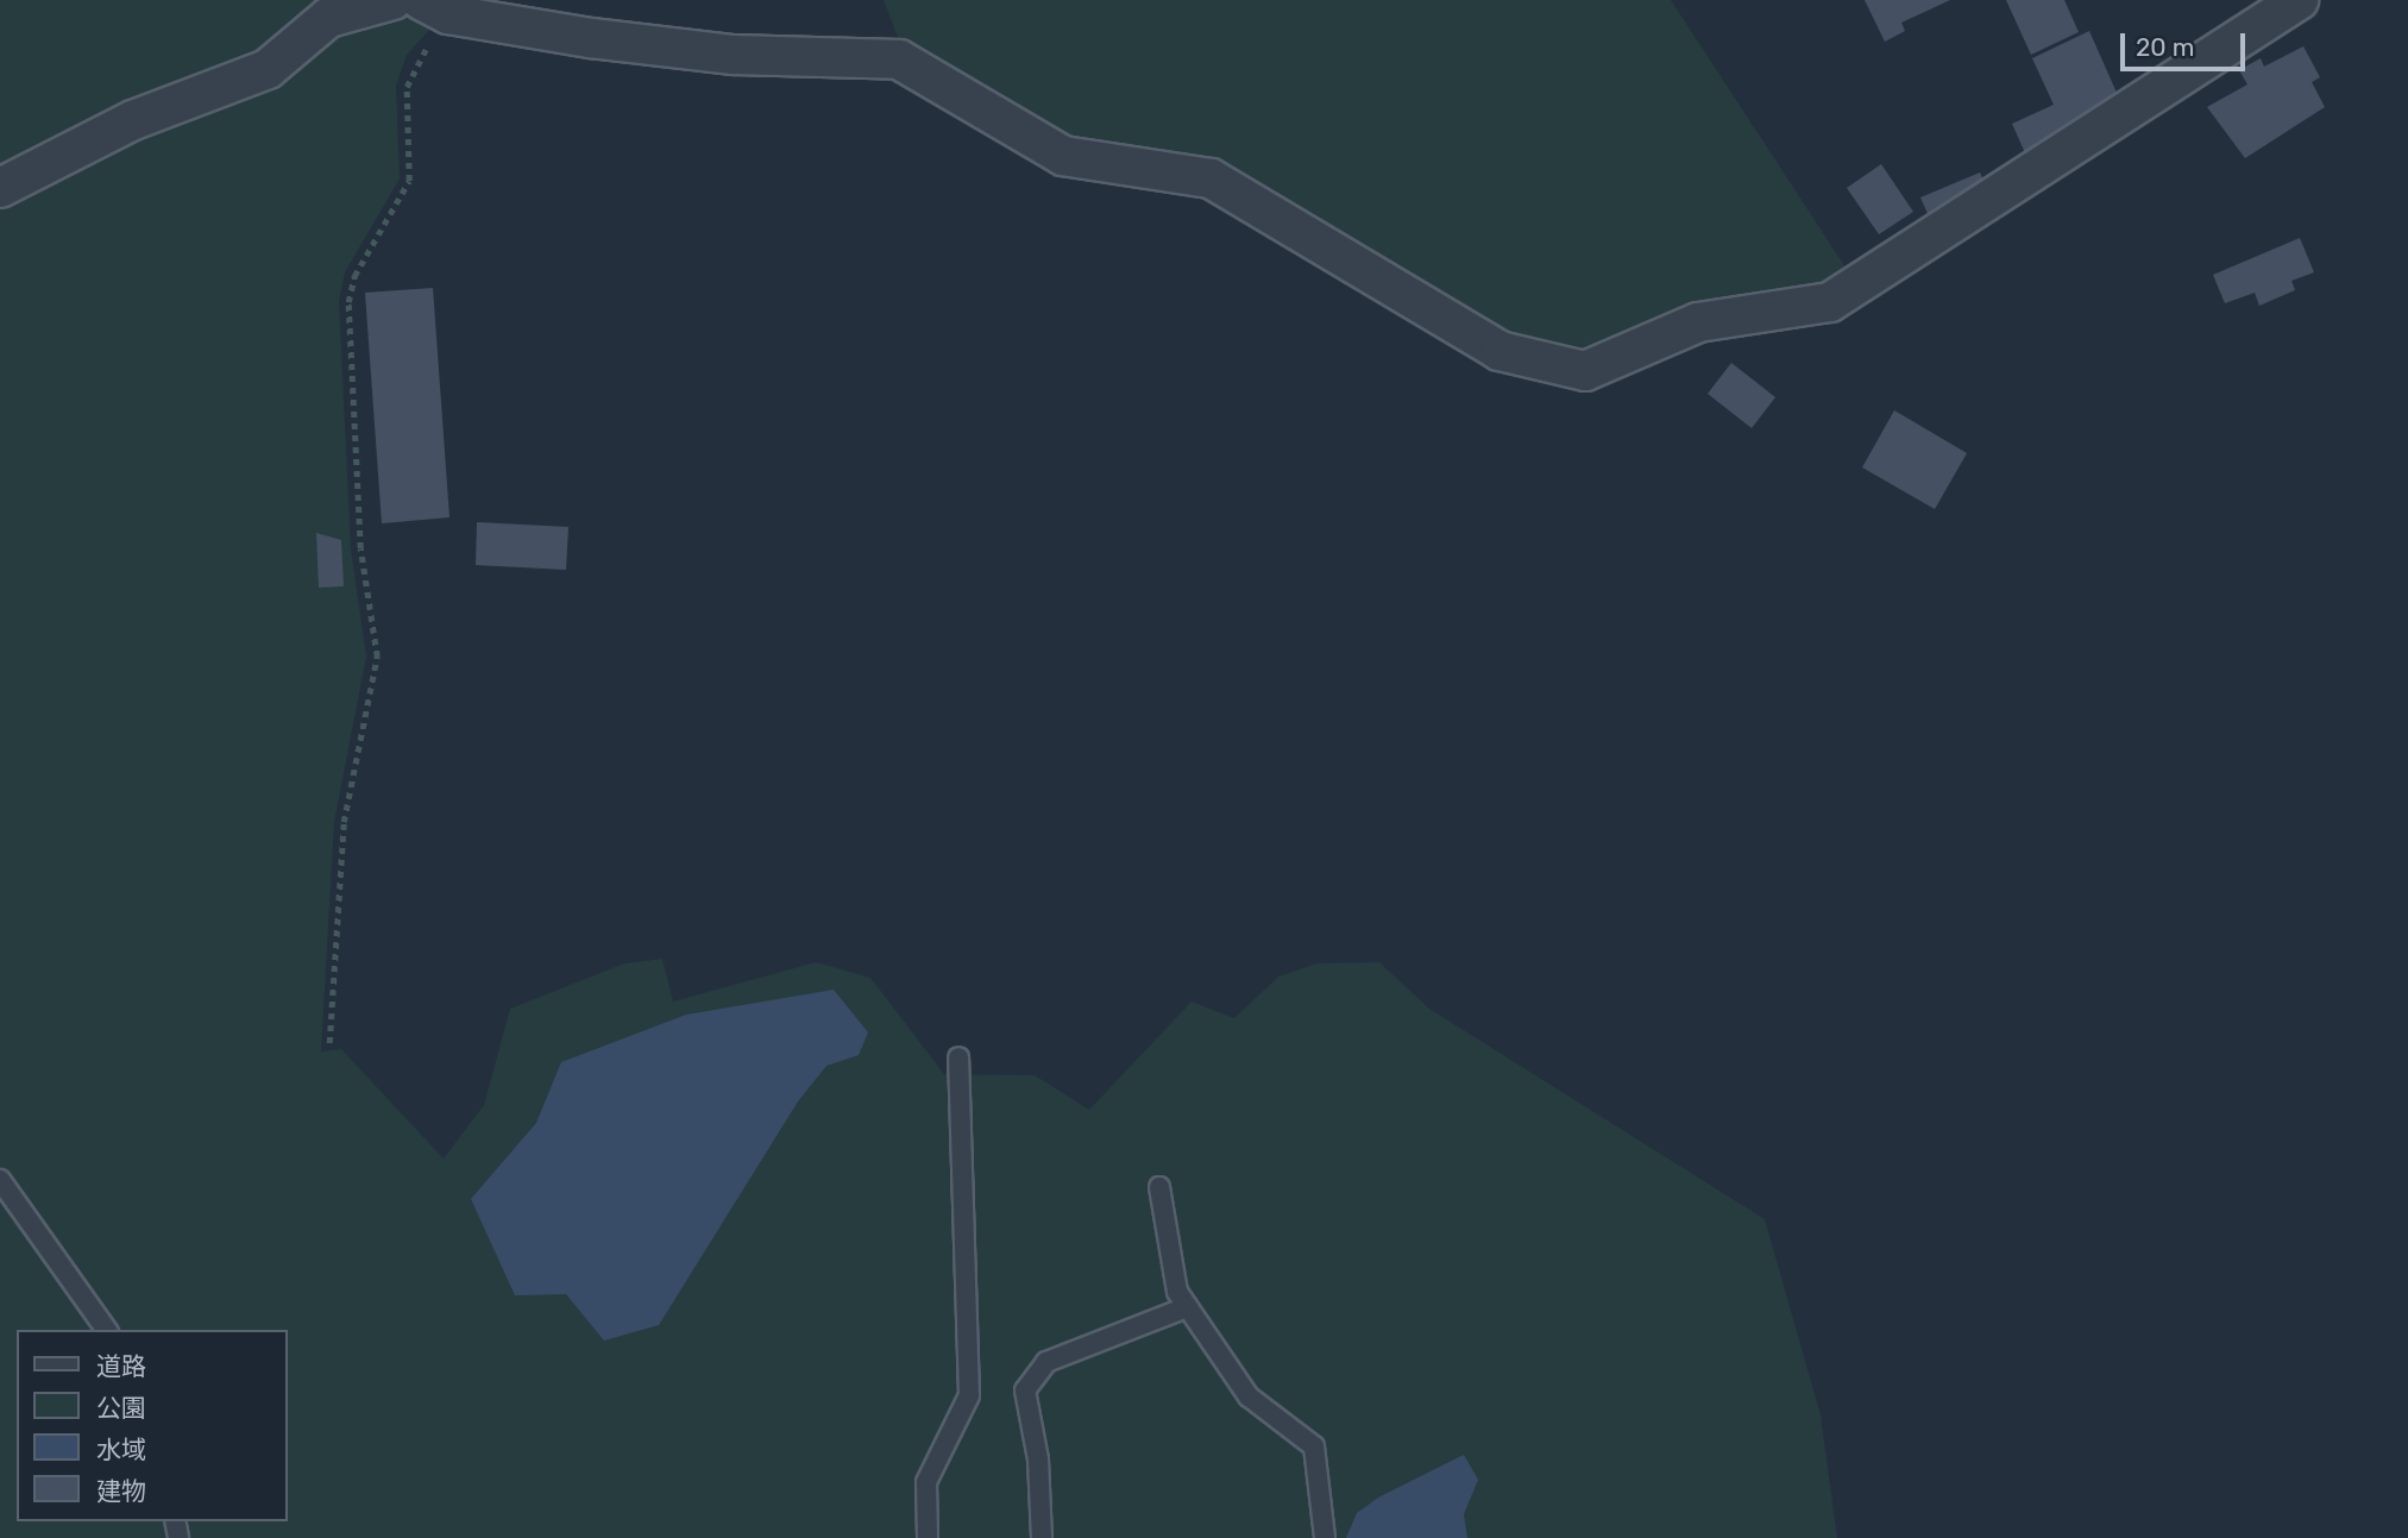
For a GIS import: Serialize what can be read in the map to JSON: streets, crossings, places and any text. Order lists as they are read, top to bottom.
{
  "legend": [
    "道路",
    "公園",
    "水域",
    "建物"
  ],
  "scale_bar": "20 m"
}
